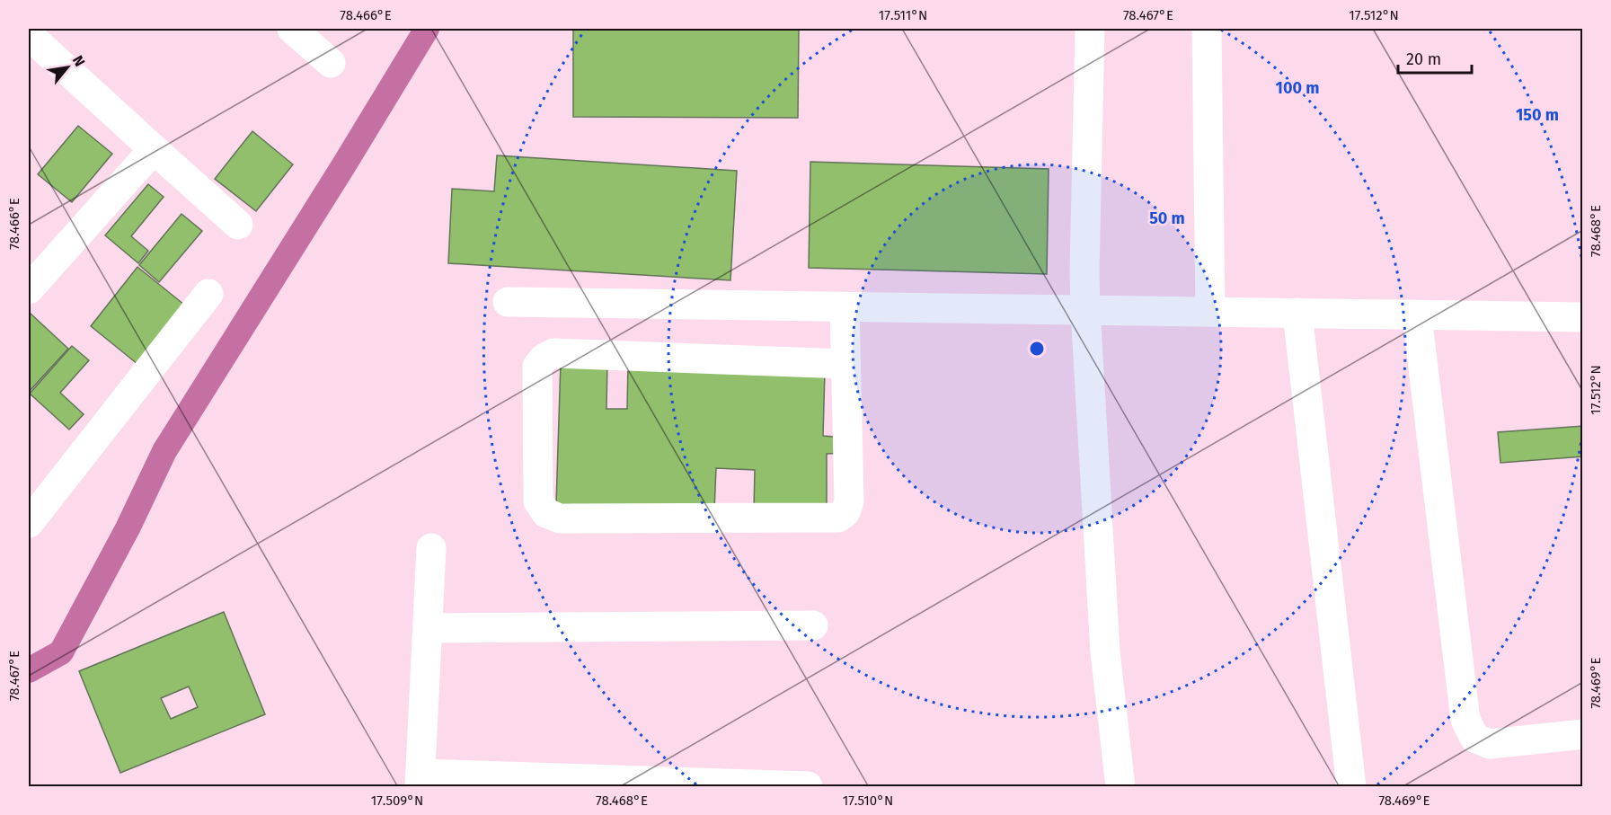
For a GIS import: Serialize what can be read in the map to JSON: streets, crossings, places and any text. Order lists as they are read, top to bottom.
{
  "scale_bar": "20 m",
  "north": "top right",
  "coordinates": [
    "78.466°E",
    "17.511°N",
    "78.467°E",
    "17.512°N",
    "78.468°E",
    "78.469°E",
    "17.509°N",
    "17.510°N"
  ],
  "rings": ["100 m", "150 m", "50 m"]
}
